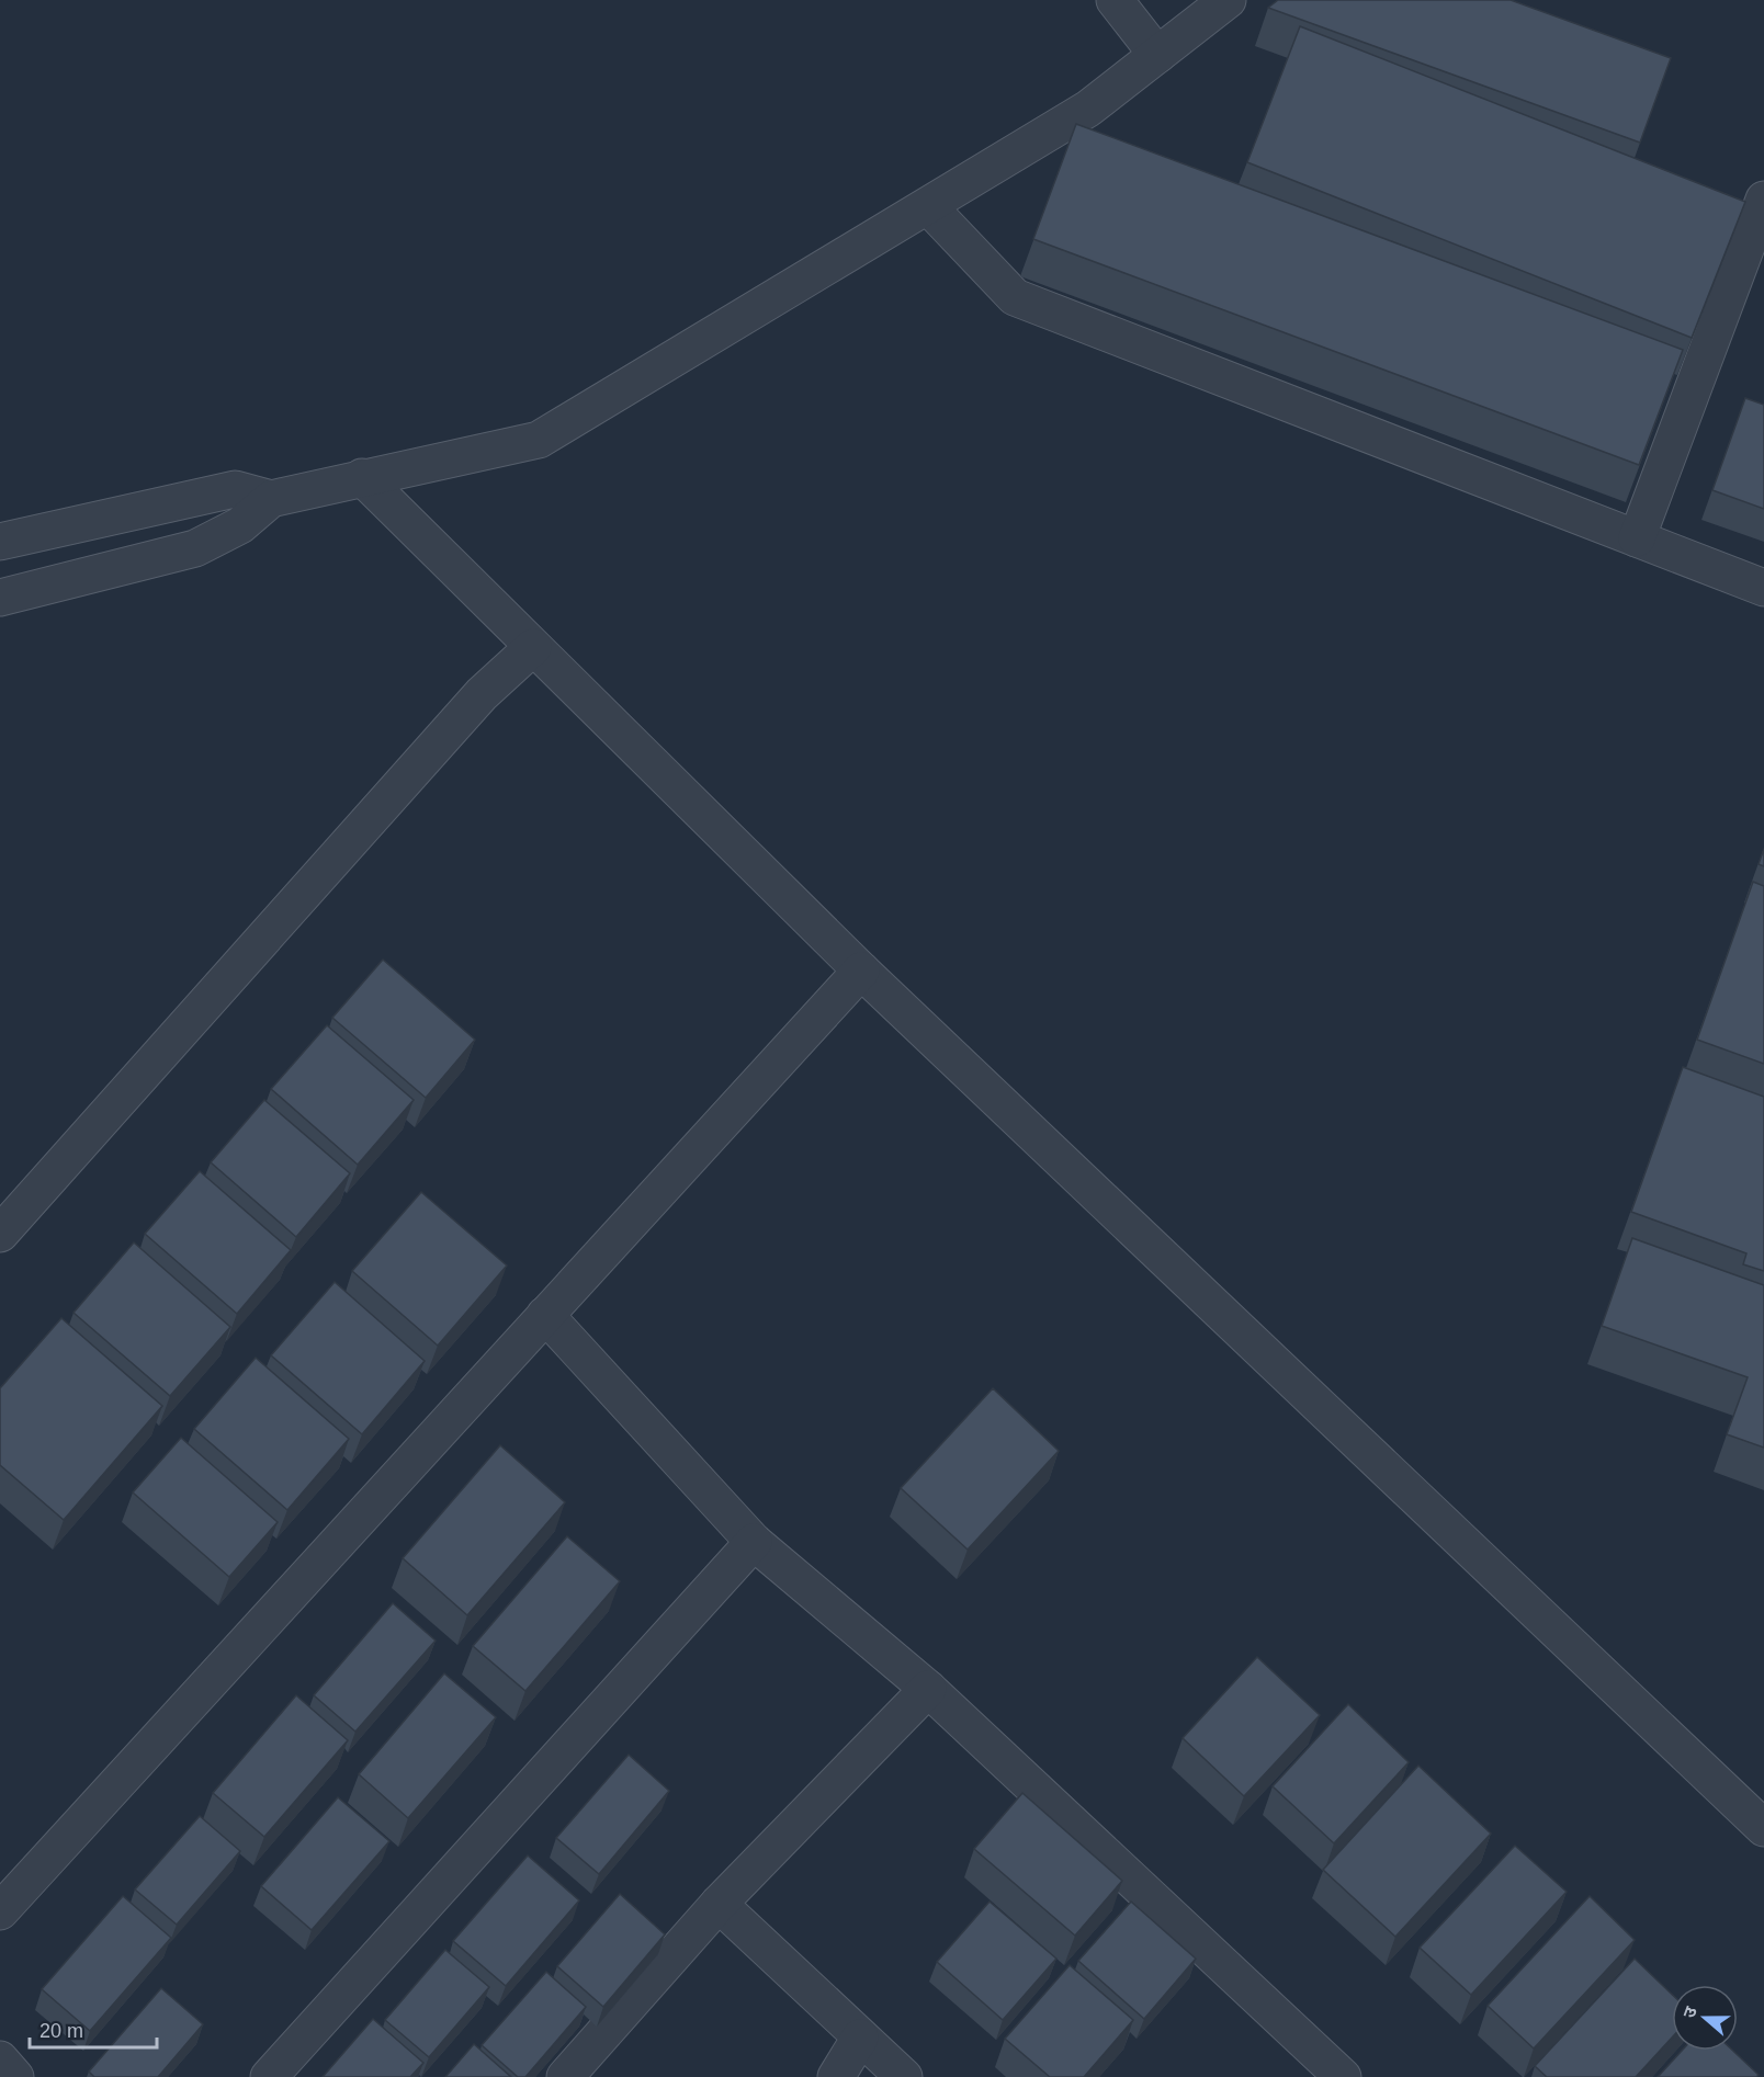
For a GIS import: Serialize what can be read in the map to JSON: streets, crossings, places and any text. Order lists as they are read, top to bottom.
{
  "scale_bar": "20 m",
  "north": "left"
}
